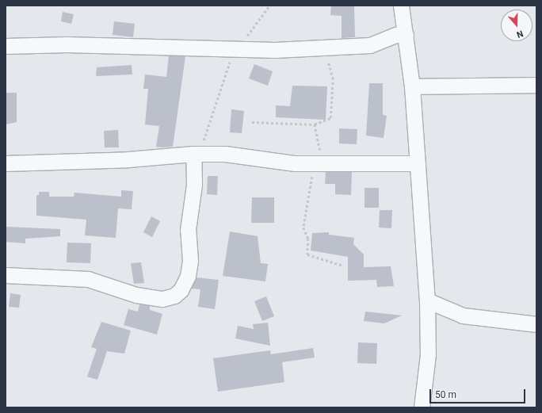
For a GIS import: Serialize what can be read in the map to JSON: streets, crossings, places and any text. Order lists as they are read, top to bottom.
{
  "scale_bar": "50 m",
  "north": "bottom"
}
